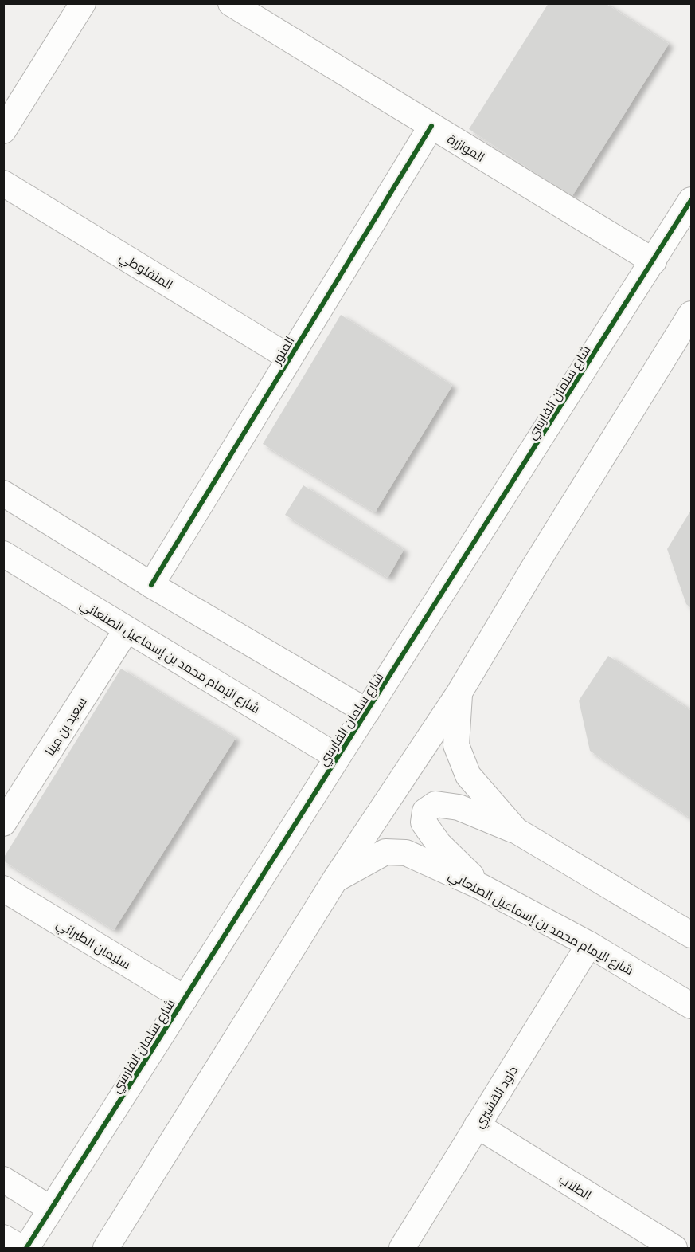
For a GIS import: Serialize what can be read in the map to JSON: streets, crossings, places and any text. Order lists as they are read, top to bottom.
{
  "streets": {
    "street": [
      "الموازرة",
      "المنفلوطي",
      "المنور",
      "شارع سلمان الفارسي",
      "شارع الإمام محمد بن إسماعيل الصنعاني",
      "سعيد بن مينا",
      "سليمان الطبراني",
      "داود القشيري",
      "الطلاب"
    ]
  },
  "crossings": [
    ["الموازرة", "المنور"],
    ["الموازرة", "شارع سلمان الفارسي"],
    ["المنفلوطي", "المنور"],
    ["شارع سلمان الفارسي", "شارع الإمام محمد بن إسماعيل الصنعاني"],
    ["شارع سلمان الفارسي", "سليمان الطبراني"],
    ["شارع الإمام محمد بن إسماعيل الصنعاني", "سعيد بن مينا"],
    ["شارع الإمام محمد بن إسماعيل الصنعاني", "داود القشيري"],
    ["داود القشيري", "الطلاب"]
  ]
}
